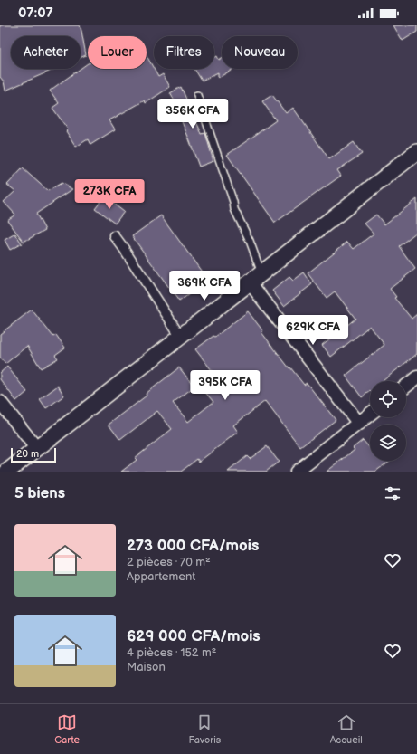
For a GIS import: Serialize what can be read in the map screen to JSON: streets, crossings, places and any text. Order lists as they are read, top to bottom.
{
  "scale_bar": "20 m",
  "page": {
    "status": "07:07",
    "chip": [
      "Acheter",
      "Louer",
      "Filtres",
      "Nouveau"
    ],
    "price": [
      "356K CFA",
      "273K CFA",
      "369K CFA",
      "629K CFA",
      "395K CFA"
    ],
    "scale": "20 m",
    "heading": "5 biens",
    "list": [
      {
        "name": "273 000 CFA/mois",
        "note": "2 pièces · 70 m² · Appartement"
      },
      {
        "name": "629 000 CFA/mois",
        "note": "4 pièces · 152 m² · Maison"
      }
    ],
    "tabs": ["Carte", "Favoris", "Accueil"]
  }
}
